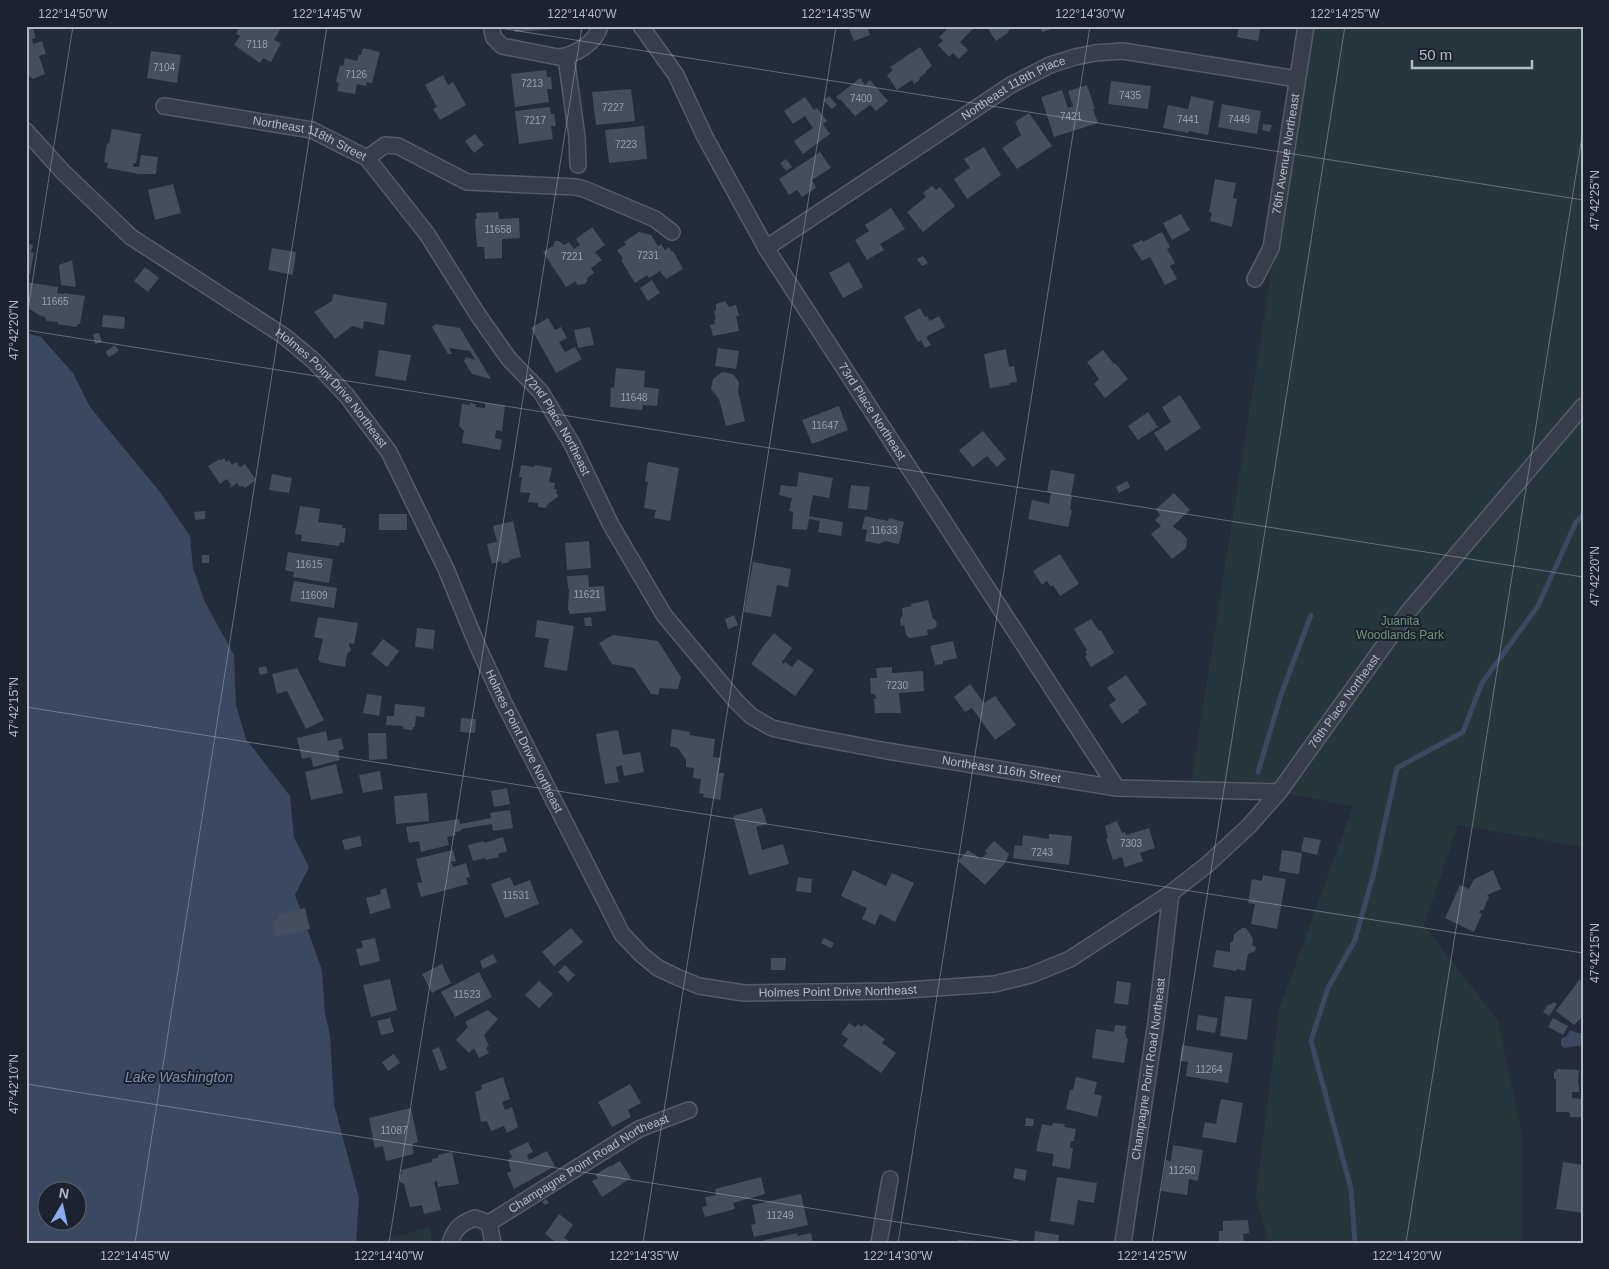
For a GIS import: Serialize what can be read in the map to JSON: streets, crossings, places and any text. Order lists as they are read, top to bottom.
{
  "streets": {
    "street": [
      "Northeast 118th Place",
      "Northeast 118th Street",
      "76th Avenue Northeast",
      "Holmes Point Drive Northeast",
      "73rd Place Northeast",
      "72nd Place Northeast",
      "76th Place Northeast",
      "Northeast 116th Street",
      "Champagne Point Road Northeast"
    ]
  },
  "crossings": [
    ["Northeast 118th Place", "76th Avenue Northeast"],
    ["Northeast 118th Place", "73rd Place Northeast"],
    ["Northeast 118th Street", "72nd Place Northeast"],
    ["Holmes Point Drive Northeast", "76th Place Northeast"],
    ["Holmes Point Drive Northeast", "Champagne Point Road Northeast"],
    ["73rd Place Northeast", "Northeast 116th Street"],
    ["72nd Place Northeast", "Northeast 116th Street"],
    ["76th Place Northeast", "Northeast 116th Street"],
    ["76th Place Northeast", "Champagne Point Road Northeast"]
  ],
  "water": ["Lake Washington"],
  "parks": ["Juanita Woodlands Park"],
  "house_numbers": [
    "7118",
    "7104",
    "7126",
    "7213",
    "7435",
    "7400",
    "7227",
    "7421",
    "7441",
    "7449",
    "7217",
    "7223",
    "11658",
    "7231",
    "7221",
    "11665",
    "11648",
    "11647",
    "11633",
    "11615",
    "11621",
    "11609",
    "7230",
    "7303",
    "7243",
    "11531",
    "11523",
    "11264",
    "11087",
    "11250",
    "11249"
  ],
  "scale_bar": "50 m",
  "north": "top",
  "coordinates": [
    "122°14'50\"W",
    "122°14'45\"W",
    "122°14'40\"W",
    "122°14'35\"W",
    "122°14'30\"W",
    "122°14'25\"W",
    "47°42'25\"N",
    "47°42'20\"N",
    "47°42'15\"N",
    "47°42'10\"N",
    "122°14'20\"W"
  ]
}
